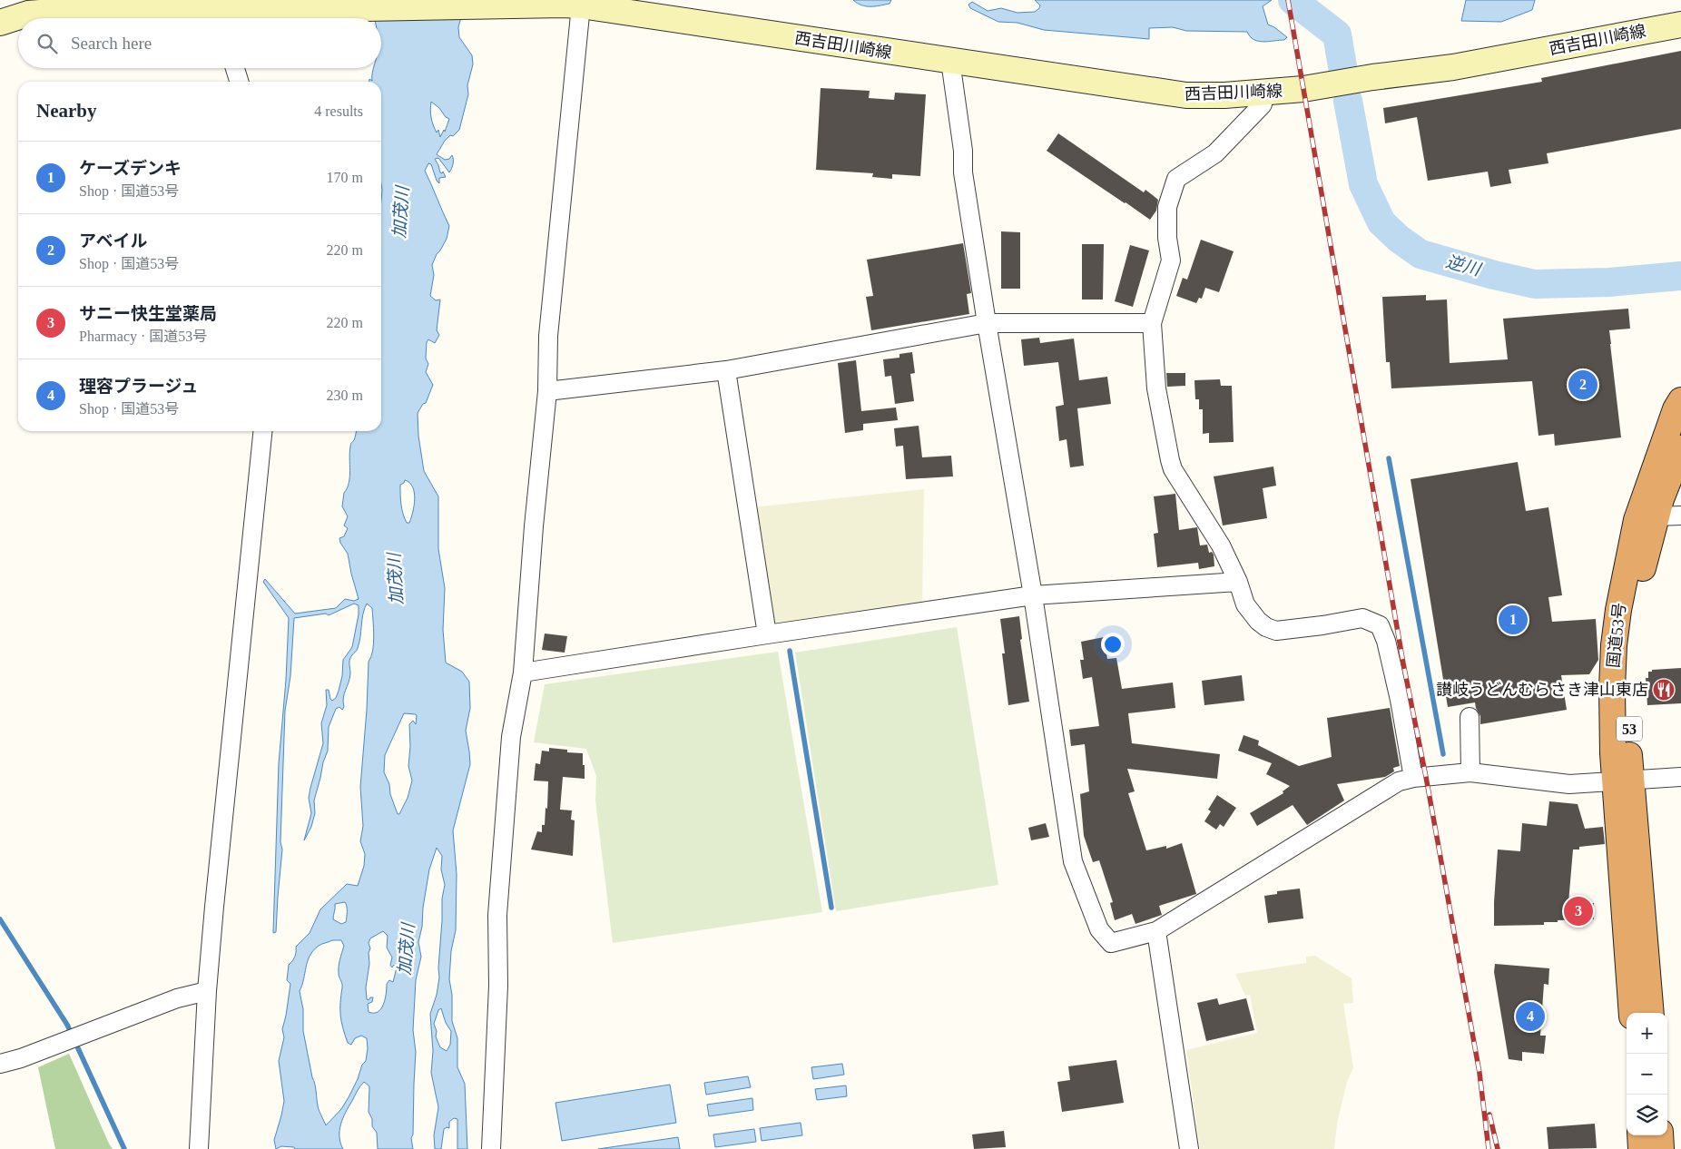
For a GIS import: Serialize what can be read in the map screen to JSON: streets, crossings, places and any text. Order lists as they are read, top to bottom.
{
  "streets": {
    "highway": ["国道53号", "53"],
    "main road": ["西吉田川崎線"]
  },
  "water": ["加茂川", "逆川"],
  "places": {
    "restaurant": ["讃岐うどんむらさき津山東店"]
  },
  "page": {
    "search": "Search here",
    "heading": ["Nearby", "4 results"],
    "list": [
      {
        "mark": "1",
        "name": "ケーズデンキ",
        "note": "Shop · 国道53号",
        "value": "170 m"
      },
      {
        "mark": "2",
        "name": "アベイル",
        "note": "Shop · 国道53号",
        "value": "220 m"
      },
      {
        "mark": "3",
        "name": "サニー快生堂薬局",
        "note": "Pharmacy · 国道53号",
        "value": "220 m"
      },
      {
        "mark": "4",
        "name": "理容プラージュ",
        "note": "Shop · 国道53号",
        "value": "230 m"
      }
    ],
    "pins": [
      "2",
      "1",
      "3",
      "4"
    ],
    "map_buttons": ["+", "−"]
  }
}
